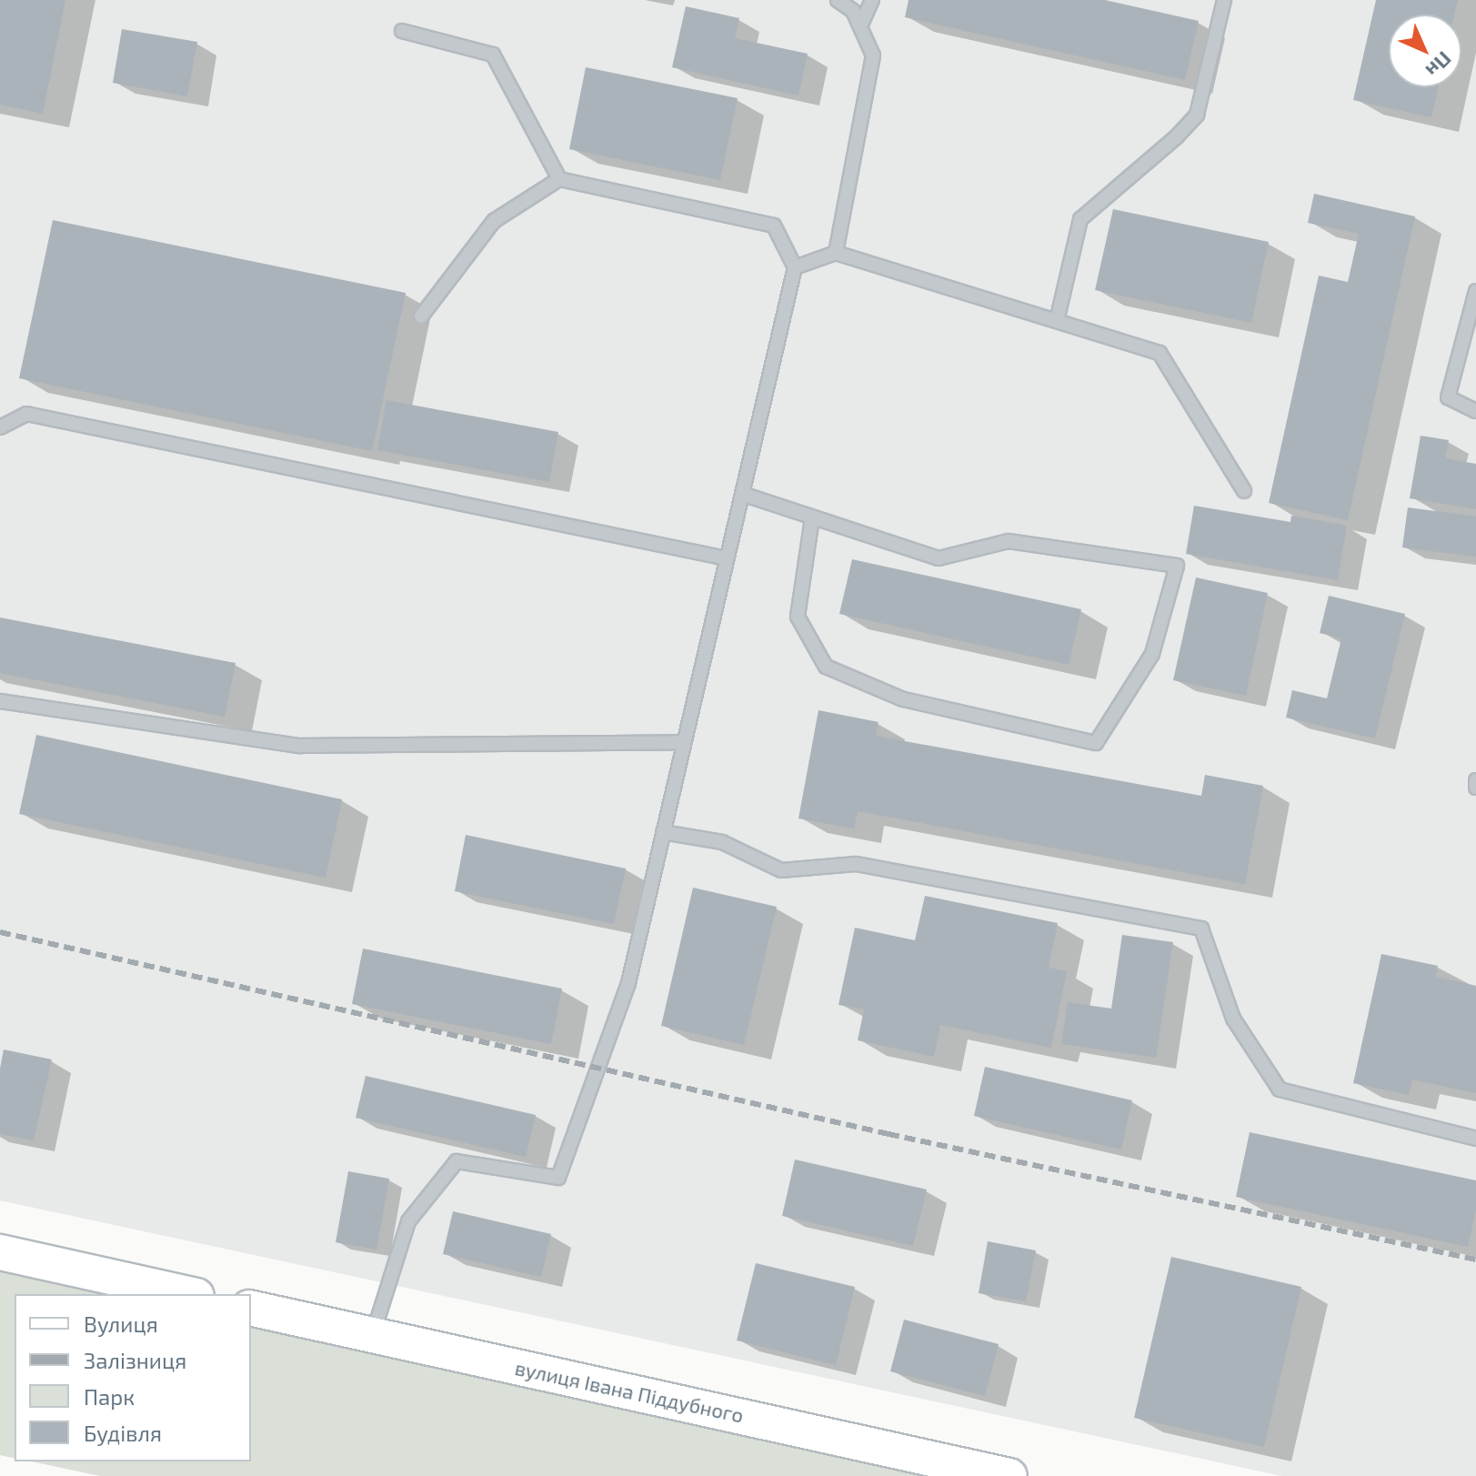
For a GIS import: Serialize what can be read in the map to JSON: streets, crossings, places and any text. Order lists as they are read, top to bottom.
{
  "streets": {
    "street": ["вулиця Івана Піддубного"]
  },
  "legend": [
    "Вулиця",
    "Залізниця",
    "Парк",
    "Будівля"
  ],
  "north": "bottom right"
}
